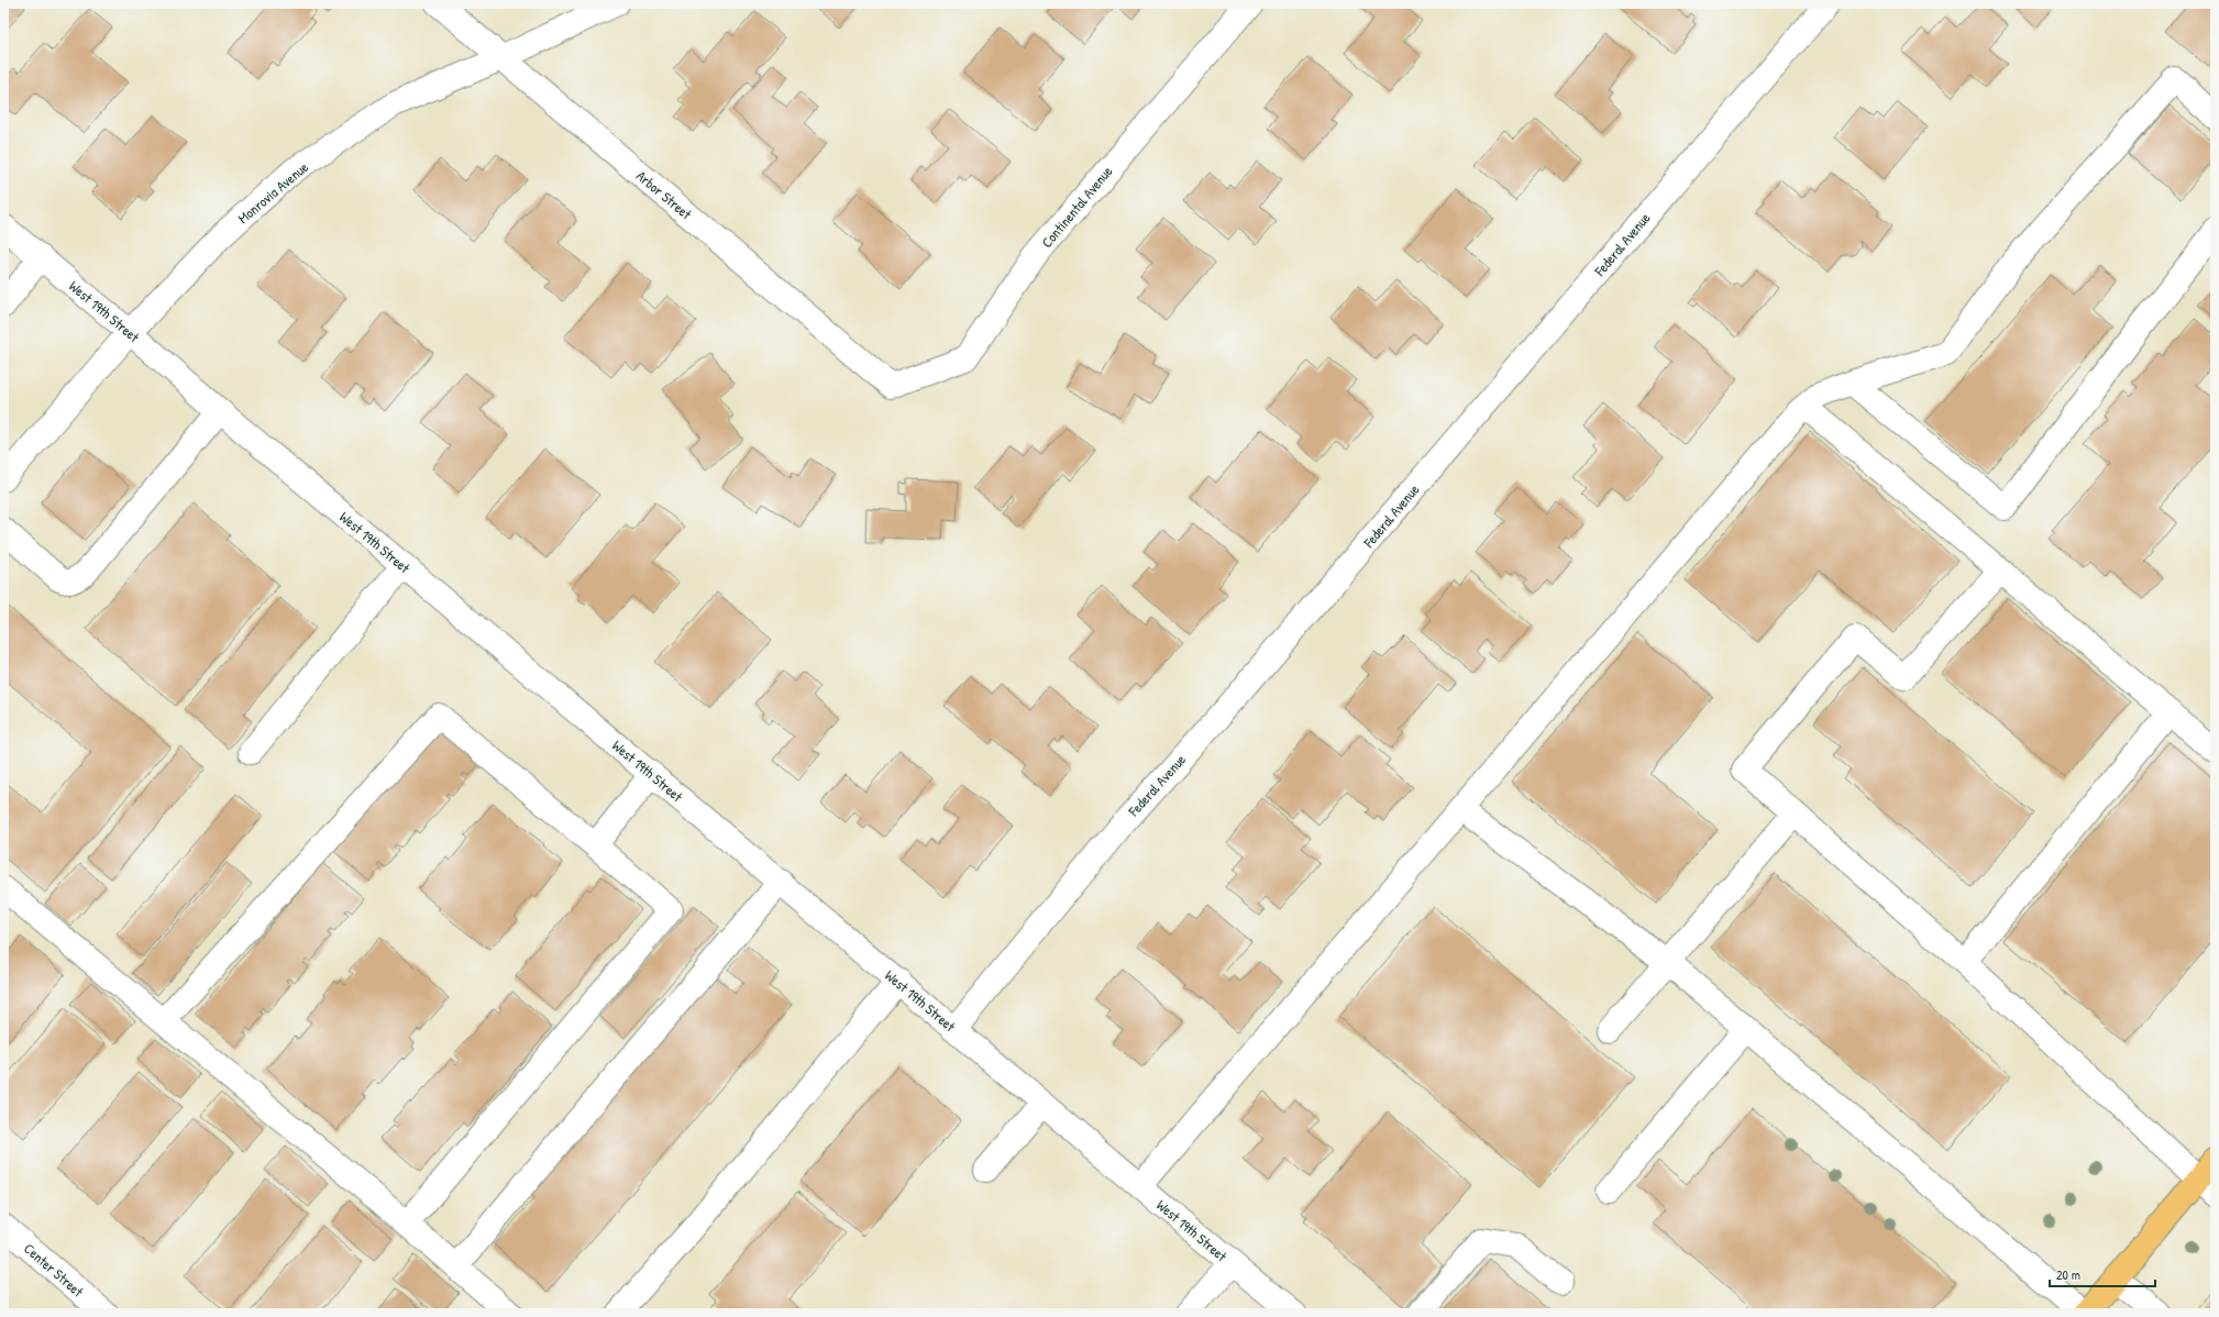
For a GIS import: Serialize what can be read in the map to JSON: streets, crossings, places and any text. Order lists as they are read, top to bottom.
{
  "streets": {
    "street": [
      "Monrovia Avenue",
      "Arbor Street",
      "Continental Avenue",
      "Federal Avenue",
      "West 19th Street",
      "Center Street"
    ]
  },
  "crossings": [
    ["Monrovia Avenue", "Arbor Street"],
    ["Monrovia Avenue", "West 19th Street"],
    ["Arbor Street", "Continental Avenue"],
    ["Federal Avenue", "West 19th Street"]
  ],
  "scale_bar": "20 m"
}
